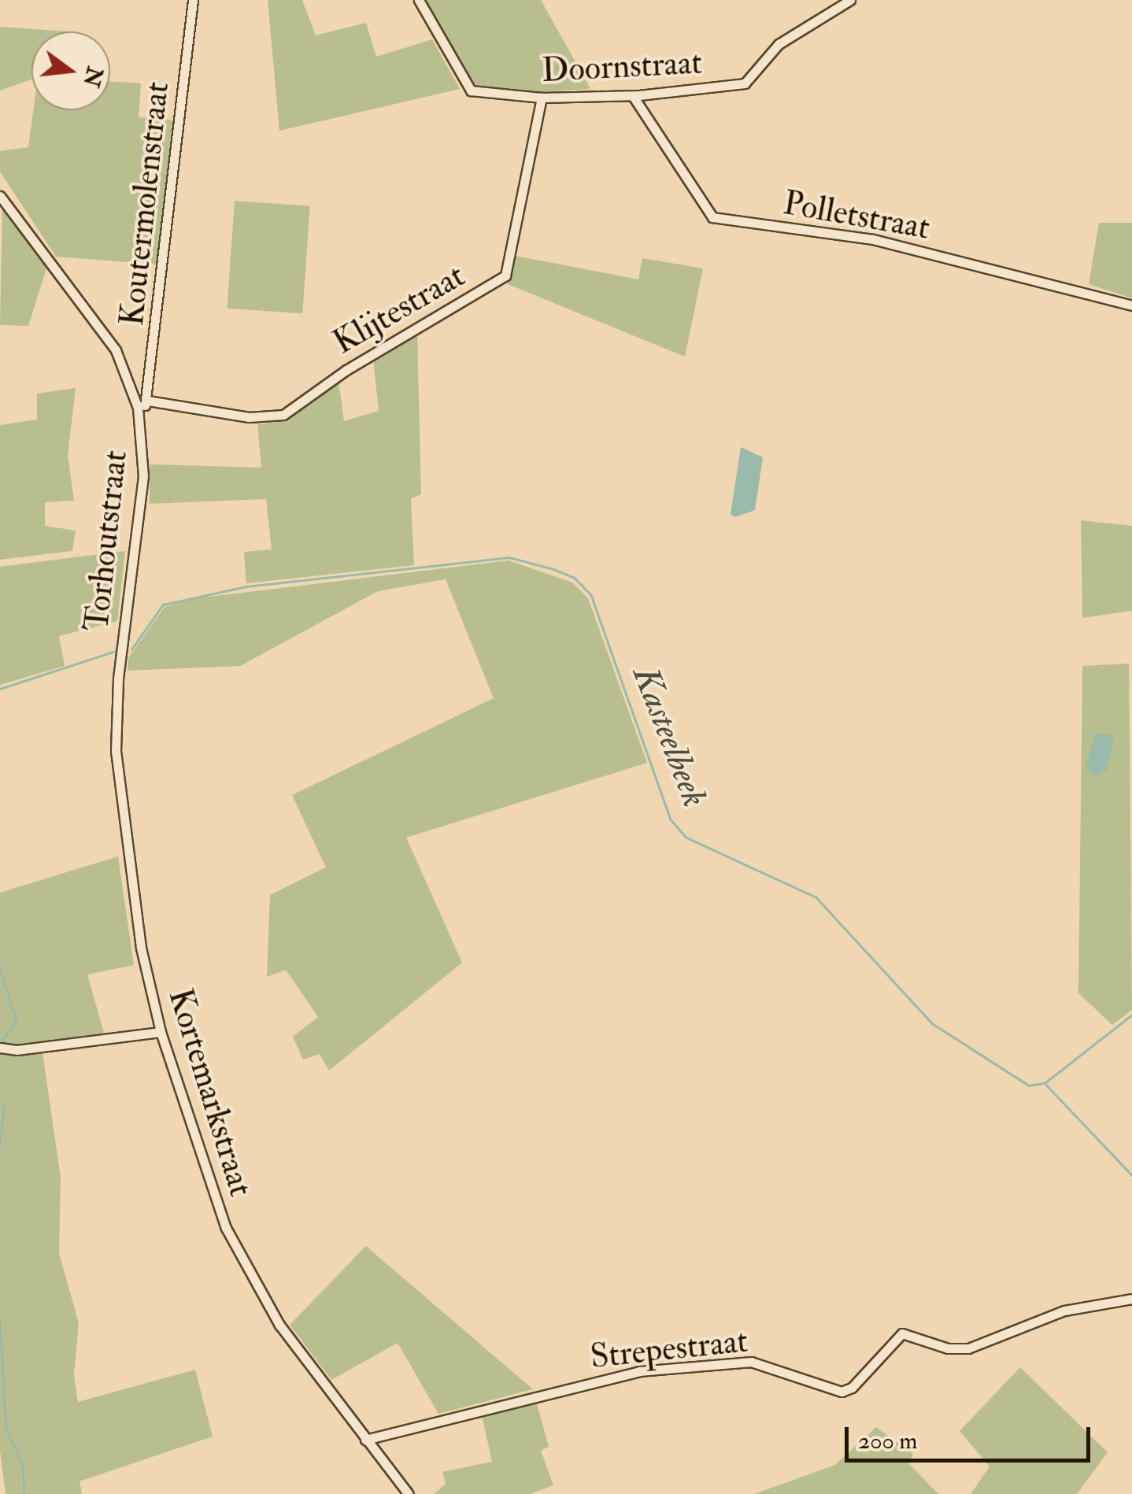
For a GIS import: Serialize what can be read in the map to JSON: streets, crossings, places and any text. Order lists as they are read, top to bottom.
{
  "streets": {
    "street": [
      "Doornstraat",
      "Koutermolenstraat",
      "Polletstraat",
      "Klijtestraat",
      "Torhoutstraat",
      "Kortemarkstraat",
      "Strepestraat"
    ]
  },
  "crossings": [
    ["Doornstraat", "Polletstraat"],
    ["Doornstraat", "Klijtestraat"],
    ["Koutermolenstraat", "Klijtestraat"],
    ["Torhoutstraat", "Kortemarkstraat"],
    ["Kortemarkstraat", "Strepestraat"]
  ],
  "water": ["Kasteelbeek"],
  "scale_bar": "200 m",
  "north": "right"
}
